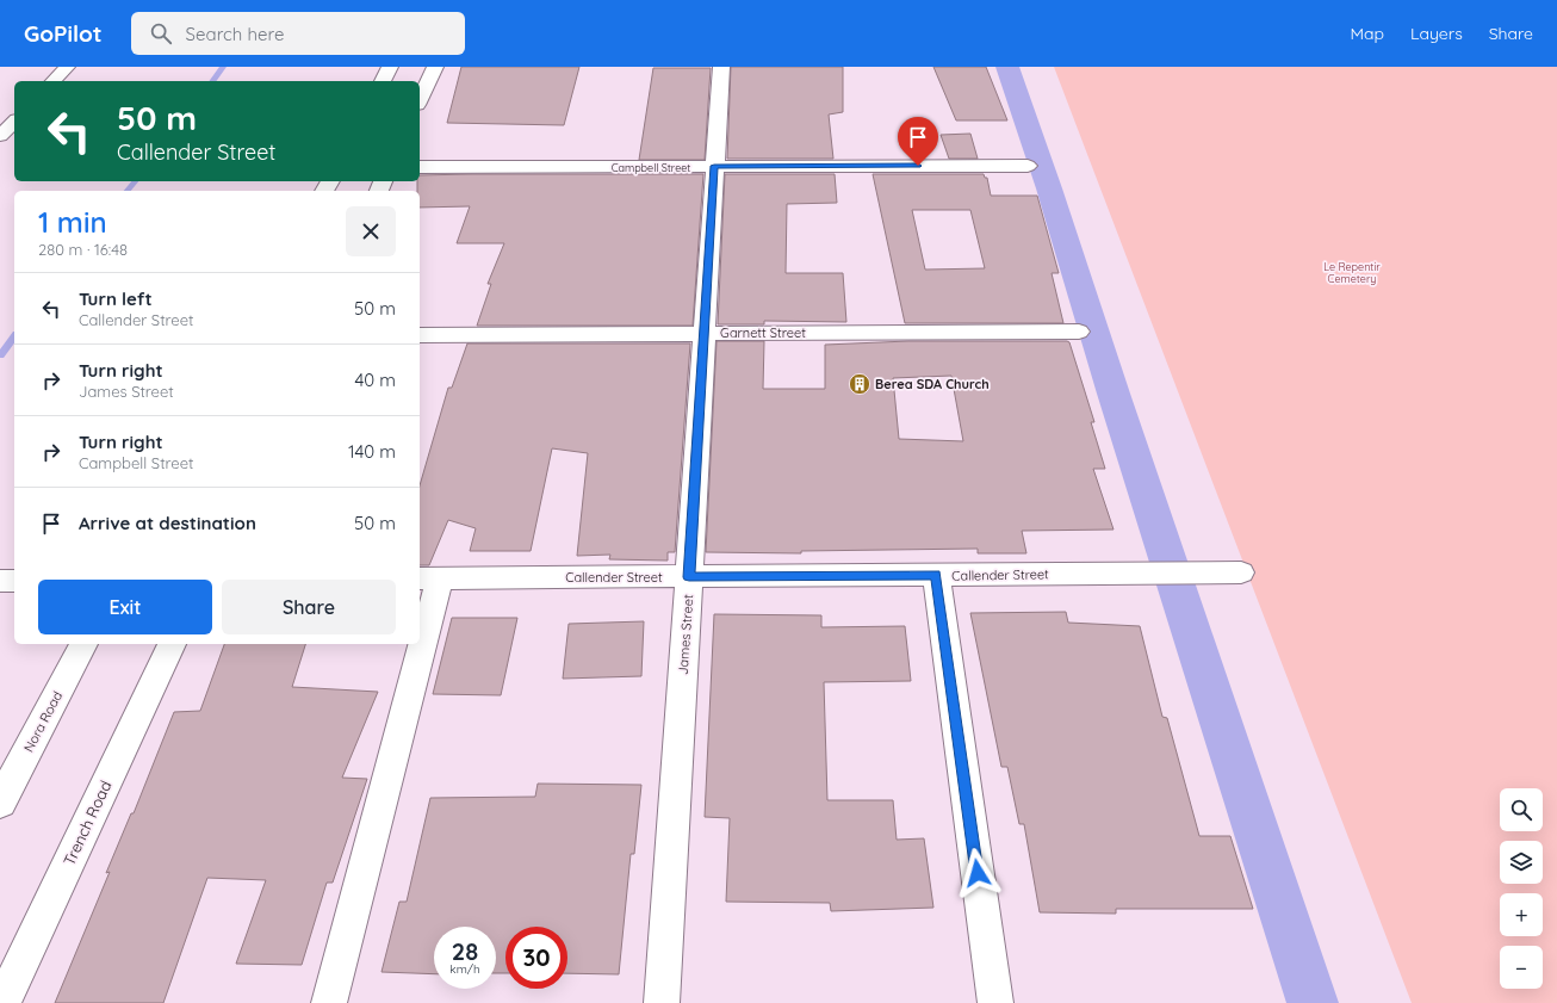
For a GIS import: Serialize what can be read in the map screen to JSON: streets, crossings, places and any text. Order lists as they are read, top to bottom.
{
  "streets": {
    "street": [
      "Campbell Street",
      "Garnett Street",
      "Callender Street",
      "James Street",
      "Nora Road",
      "Trench Road"
    ]
  },
  "crossings": [
    ["Campbell Street", "James Street"],
    ["Garnett Street", "James Street"],
    ["Callender Street", "James Street"]
  ],
  "parks": ["Le Repentir Cemetery"],
  "places": {
    "building": ["Berea SDA Church"]
  },
  "page": {
    "header": "GoPilot",
    "search": "Search here",
    "nav": ["Map", "Layers", "Share"],
    "turn": ["50 m", "Callender Street"],
    "heading": ["1 min", "280 m · 16:48"],
    "list": [
      {
        "name": "Turn left",
        "note": "Callender Street",
        "value": "50 m"
      },
      {
        "name": "Turn right",
        "note": "James Street",
        "value": "40 m"
      },
      {
        "name": "Turn right",
        "note": "Campbell Street",
        "value": "140 m"
      },
      {
        "name": "Arrive at destination",
        "value": "50 m"
      }
    ],
    "buttons": ["Exit", "Share"],
    "map_buttons": ["+", "−"],
    "speed": "28 km/h",
    "limit": "30"
  }
}
